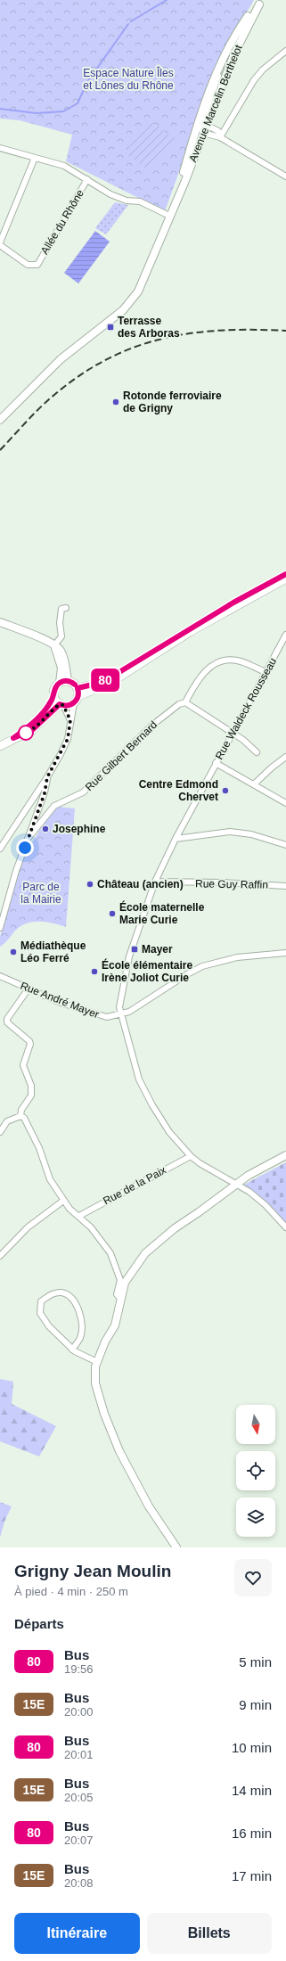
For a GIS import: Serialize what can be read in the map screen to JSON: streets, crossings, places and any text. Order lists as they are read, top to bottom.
{
  "streets": {
    "street": [
      "Avenue Marcelin Berthelot",
      "Allée du Rhône",
      "Rue Waldeck Rousseau",
      "Rue Gilbert Bernard",
      "Rue Guy Raffin",
      "Rue André Mayer",
      "Rue de la Paix"
    ]
  },
  "crossings": [
    ["Avenue Marcelin Berthelot", "Allée du Rhône"],
    ["Rue Waldeck Rousseau", "Rue Guy Raffin"],
    ["Rue Waldeck Rousseau", "Rue André Mayer"],
    ["Rue Waldeck Rousseau", "Rue de la Paix"]
  ],
  "parks": ["Espace Nature Îles et Lônes du Rhône", "Parc de la Mairie"],
  "places": {
    "transit": ["Terrasse des Arboras", "Mayer"],
    "other": [
      "Rotonde ferroviaire de Grigny",
      "Centre Edmond Chervet",
      "Josephine",
      "Château (ancien)",
      "École maternelle Marie Curie",
      "Médiathèque Léo Ferré",
      "École élémentaire Irène Joliot Curie"
    ]
  },
  "lines": ["bus line 80"],
  "north": "bottom",
  "page": {
    "on_map": "80",
    "heading": [
      ["Grigny Jean Moulin", "À pied · 4 min · 250 m"],
      "Départs"
    ],
    "list": [
      {
        "mark": "80",
        "name": "Bus",
        "note": "19:56",
        "value": "5 min"
      },
      {
        "mark": "15E",
        "name": "Bus",
        "note": "20:00",
        "value": "9 min"
      },
      {
        "mark": "80",
        "name": "Bus",
        "note": "20:01",
        "value": "10 min"
      },
      {
        "mark": "15E",
        "name": "Bus",
        "note": "20:05",
        "value": "14 min"
      },
      {
        "mark": "80",
        "name": "Bus",
        "note": "20:07",
        "value": "16 min"
      },
      {
        "mark": "15E",
        "name": "Bus",
        "note": "20:08",
        "value": "17 min"
      }
    ],
    "buttons": ["Itinéraire", "Billets"]
  }
}
